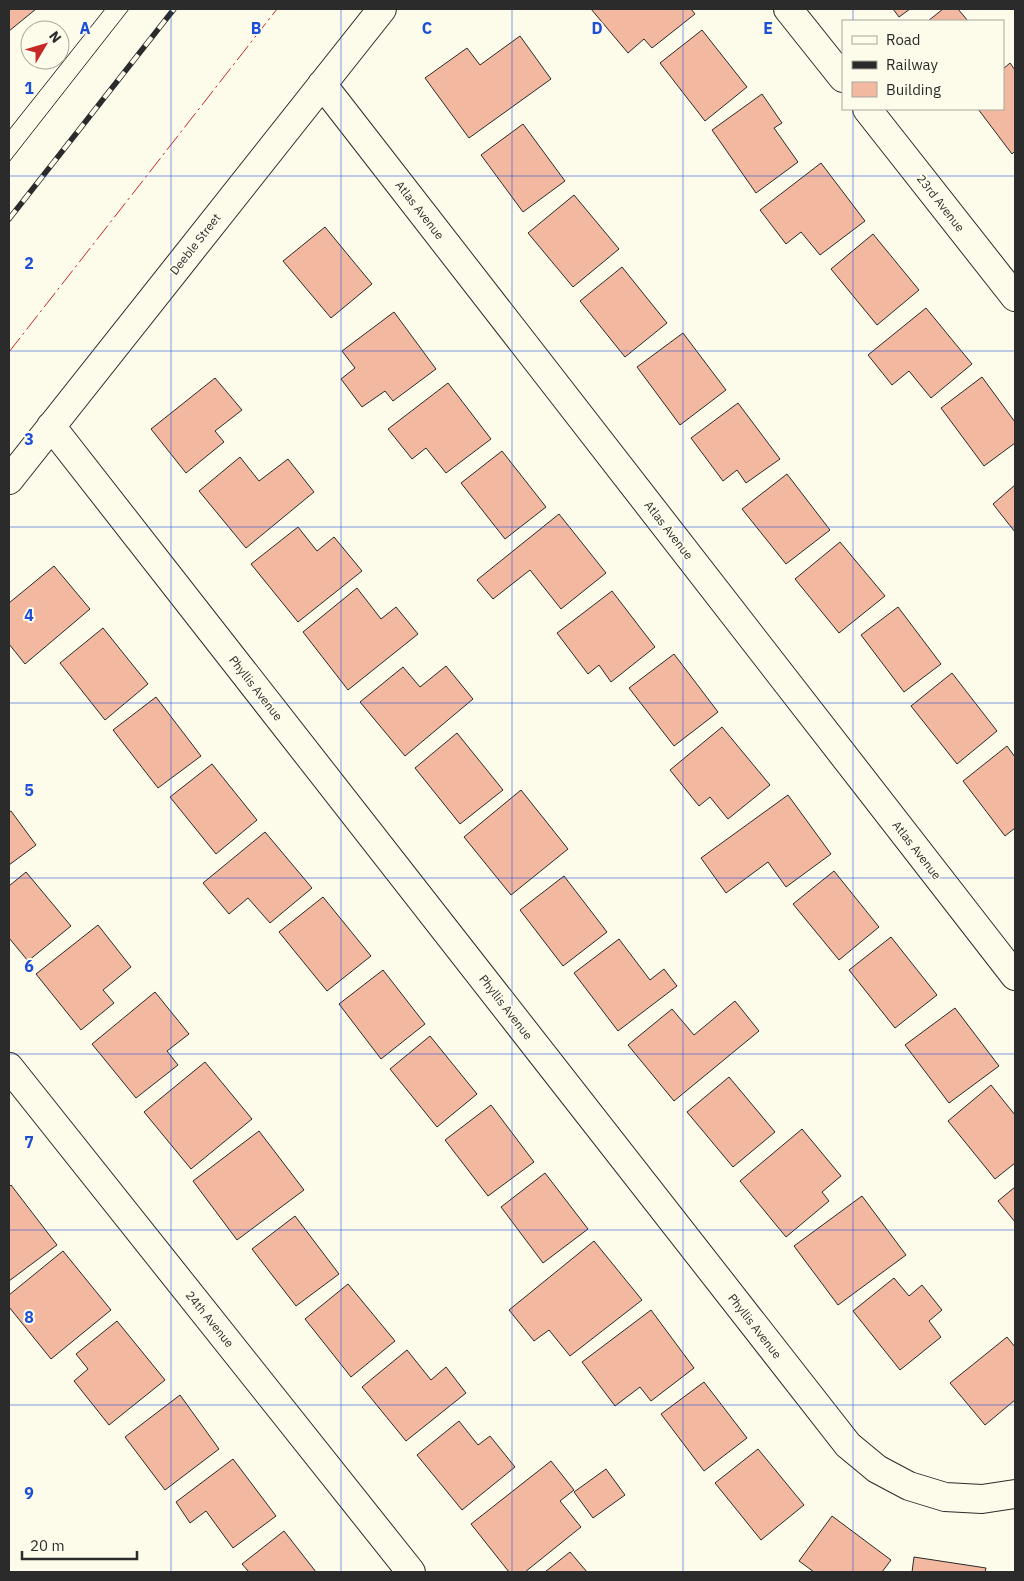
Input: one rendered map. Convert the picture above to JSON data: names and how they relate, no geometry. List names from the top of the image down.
{
  "streets": {
    "street": [
      "23rd Avenue",
      "Atlas Avenue",
      "Deeble Street",
      "Phyllis Avenue",
      "24th Avenue"
    ]
  },
  "crossings": [
    ["Atlas Avenue", "Deeble Street"],
    ["Deeble Street", "Phyllis Avenue"]
  ],
  "legend": ["Road", "Railway", "Building"],
  "scale_bar": "20 m",
  "north": "top right",
  "grid": {
    "columns": [
      "A",
      "B",
      "C",
      "D",
      "E"
    ],
    "rows": [
      "1",
      "2",
      "3",
      "4",
      "5",
      "6",
      "7",
      "8",
      "9"
    ]
  }
}
